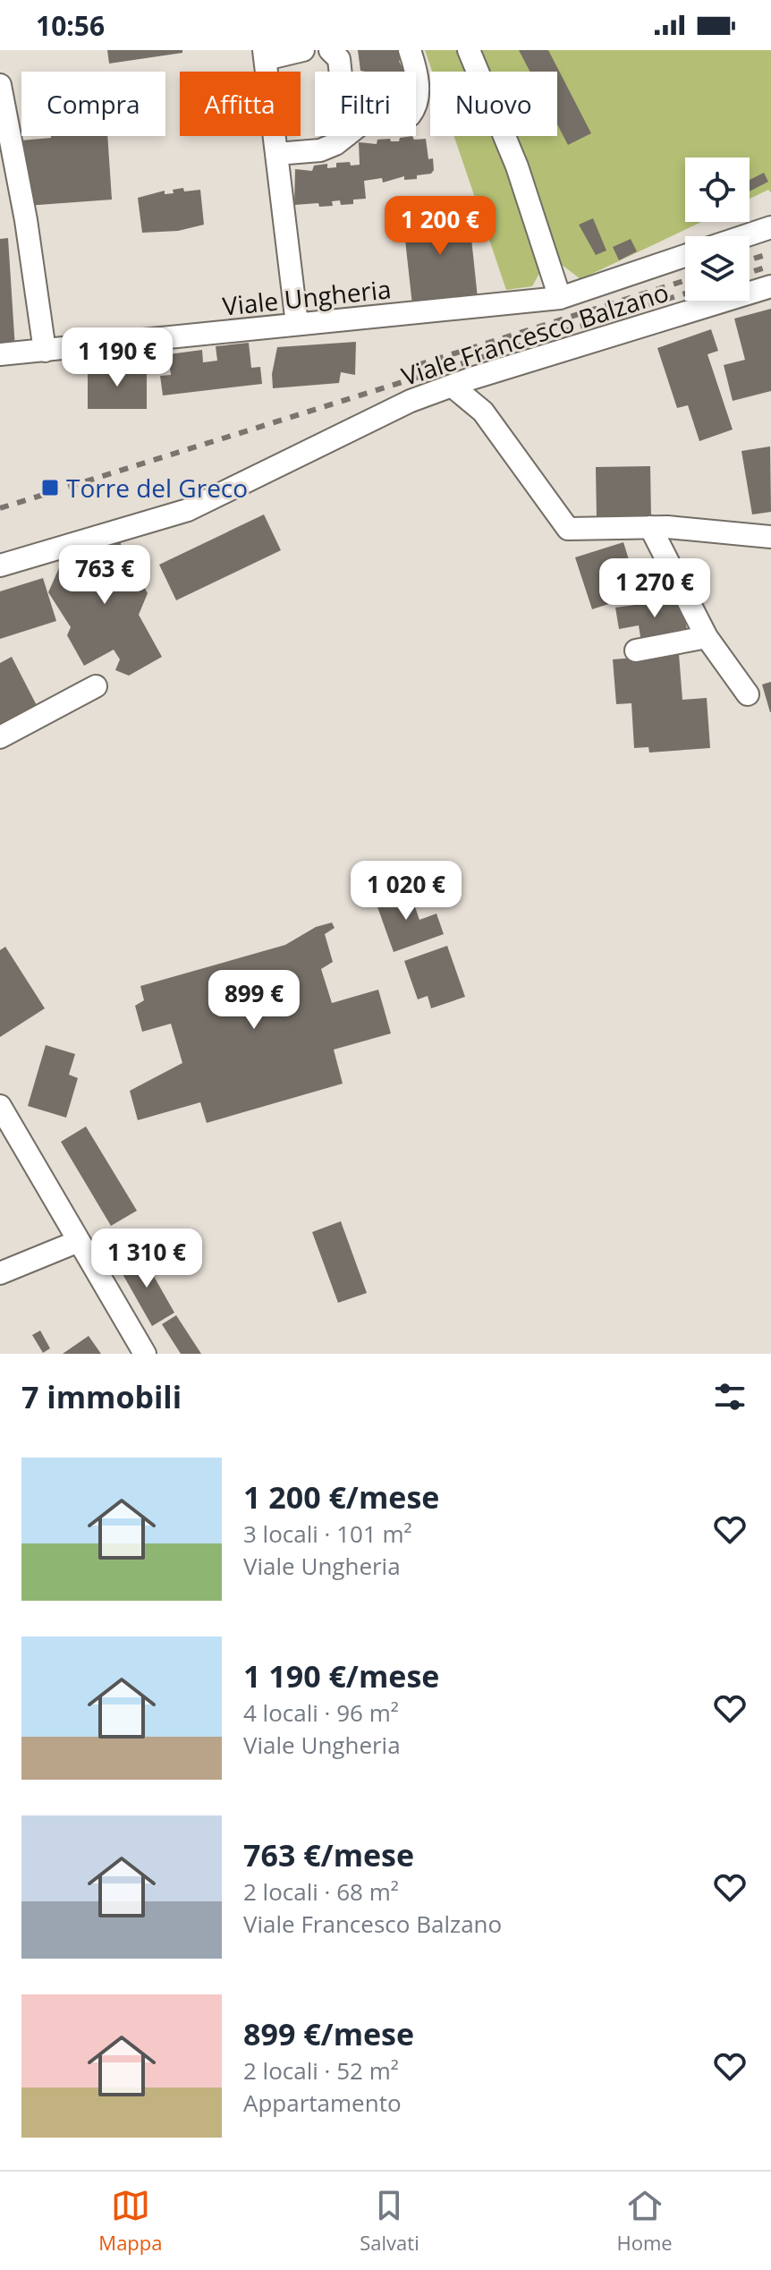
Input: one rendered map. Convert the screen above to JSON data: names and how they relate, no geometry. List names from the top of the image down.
{
  "streets": {
    "street": ["Viale Ungheria", "Viale Francesco Balzano"]
  },
  "places": {
    "transit": ["Torre del Greco"]
  },
  "page": {
    "status": "10:56",
    "chip": [
      "Compra",
      "Affitta",
      "Filtri",
      "Nuovo"
    ],
    "price": [
      "1 200 €",
      "1 190 €",
      "763 €",
      "1 270 €",
      "1 020 €",
      "899 €",
      "1 310 €"
    ],
    "heading": "7 immobili",
    "list": [
      {
        "name": "1 200 €/mese",
        "note": "3 locali · 101 m² · Viale Ungheria"
      },
      {
        "name": "1 190 €/mese",
        "note": "4 locali · 96 m² · Viale Ungheria"
      },
      {
        "name": "763 €/mese",
        "note": "2 locali · 68 m² · Viale Francesco Balzano"
      },
      {
        "name": "899 €/mese",
        "note": "2 locali · 52 m² · Appartamento"
      }
    ],
    "tabs": ["Mappa", "Salvati", "Home"]
  }
}
